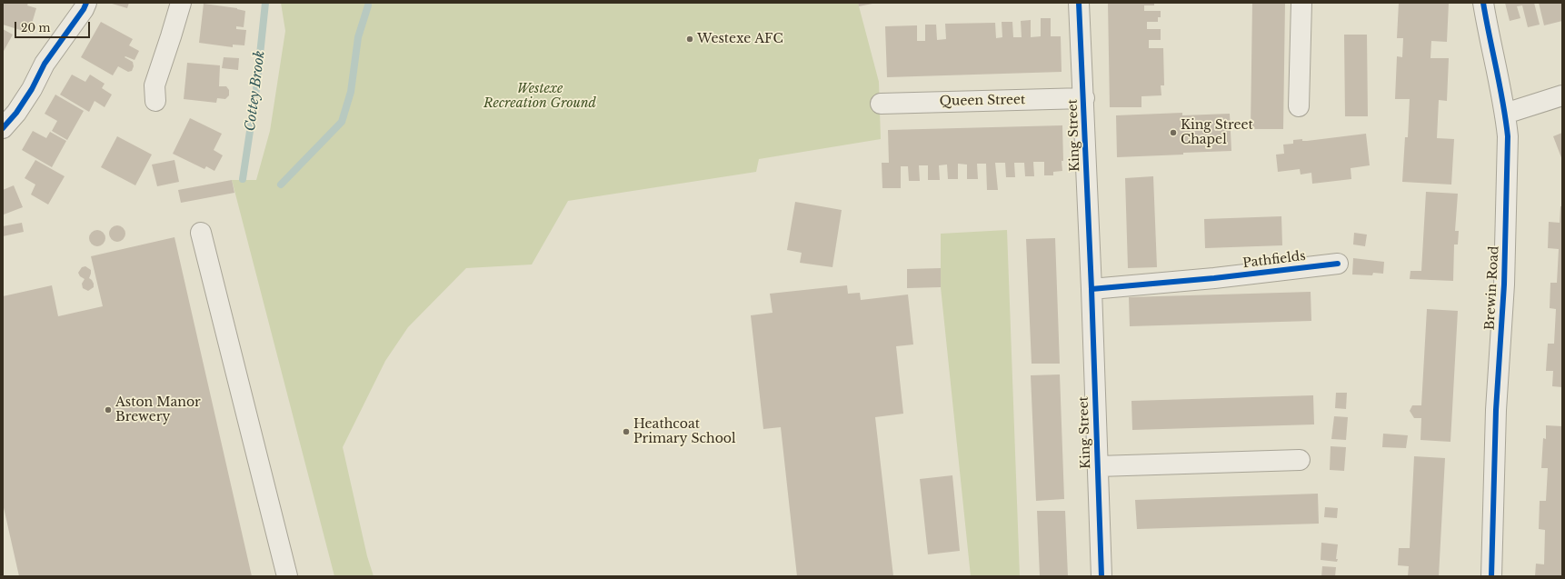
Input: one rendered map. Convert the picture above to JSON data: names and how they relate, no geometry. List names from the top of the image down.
{
  "streets": {
    "street": [
      "Queen Street",
      "King Street",
      "Pathfields",
      "Brewin Road"
    ]
  },
  "crossings": [
    ["Queen Street", "King Street"],
    ["King Street", "Pathfields"]
  ],
  "water": ["Cottey Brook"],
  "parks": ["Westexe Recreation Ground"],
  "places": [
    "Westexe AFC",
    "King Street Chapel",
    "Aston Manor Brewery",
    "Heathcoat Primary School"
  ],
  "scale_bar": "20 m"
}
